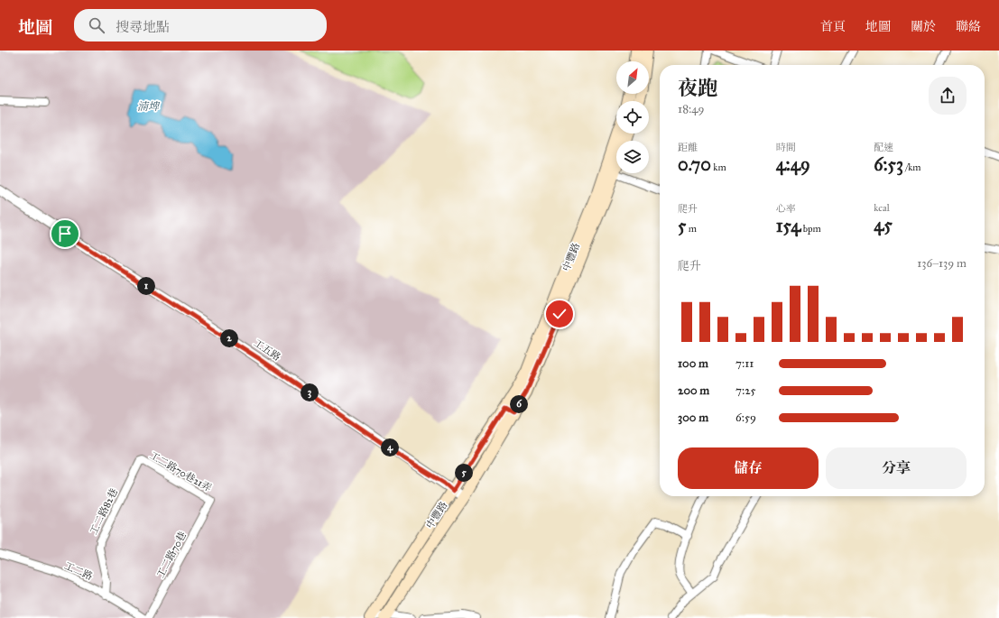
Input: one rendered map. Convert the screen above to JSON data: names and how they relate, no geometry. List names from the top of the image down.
{
  "streets": {
    "main road": ["中豐路"],
    "street": [
      "工五路",
      "工二路70巷21弄",
      "工二路82巷",
      "工二路70巷",
      "工二路"
    ]
  },
  "crossings": [
    ["中豐路", "工五路"],
    ["工二路70巷21弄", "工二路82巷"],
    ["工二路70巷21弄", "工二路70巷"],
    ["工二路82巷", "工二路"]
  ],
  "water": ["湳埤"],
  "north": "top right",
  "page": {
    "header": "地圖",
    "search": "搜尋地點",
    "nav": [
      "首頁",
      "地圖",
      "關於",
      "聯絡"
    ],
    "heading": ["夜跑", "18:49"],
    "stats": [
      ["距離", "0.70 km"],
      ["時間", "4:49"],
      ["配速", "6:53 /km"],
      ["爬升", "5 m"],
      ["心率", "154 bpm"],
      ["kcal", "45"]
    ],
    "chart": ["爬升", "136–139 m"],
    "pins": [
      "1",
      "2",
      "3",
      "6",
      "4",
      "5"
    ],
    "list": [
      {
        "name": "100 m",
        "note": "7:11"
      },
      {
        "name": "200 m",
        "note": "7:25"
      },
      {
        "name": "300 m",
        "note": "6:59"
      }
    ],
    "buttons": ["儲存", "分享"]
  }
}
